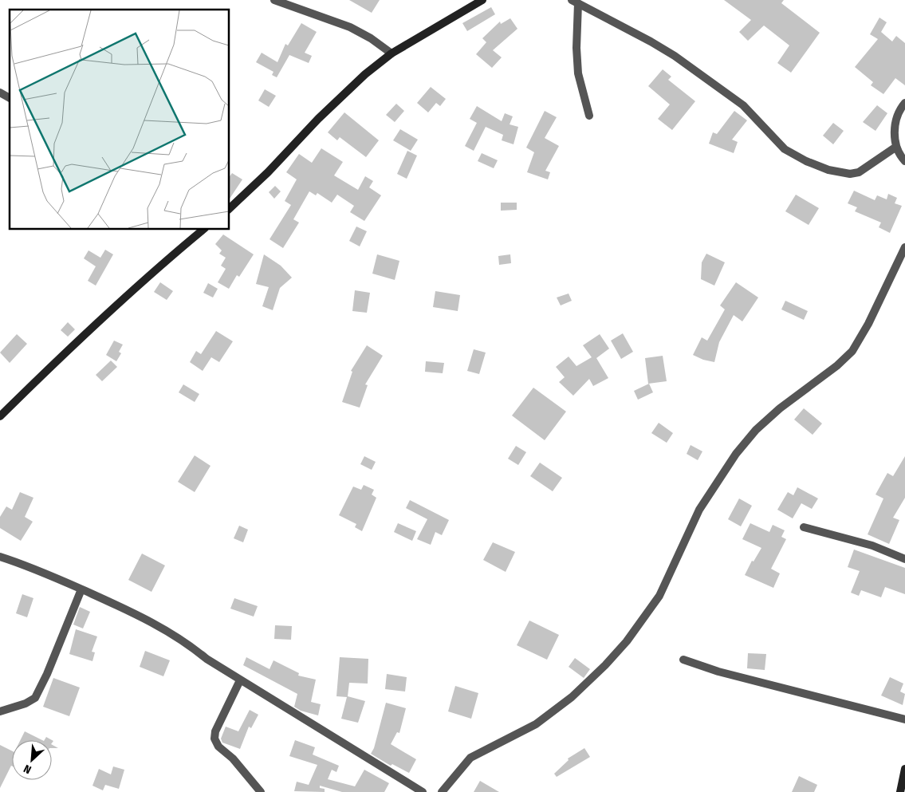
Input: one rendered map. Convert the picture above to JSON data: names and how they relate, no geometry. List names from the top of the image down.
{
  "north": "bottom left"
}
